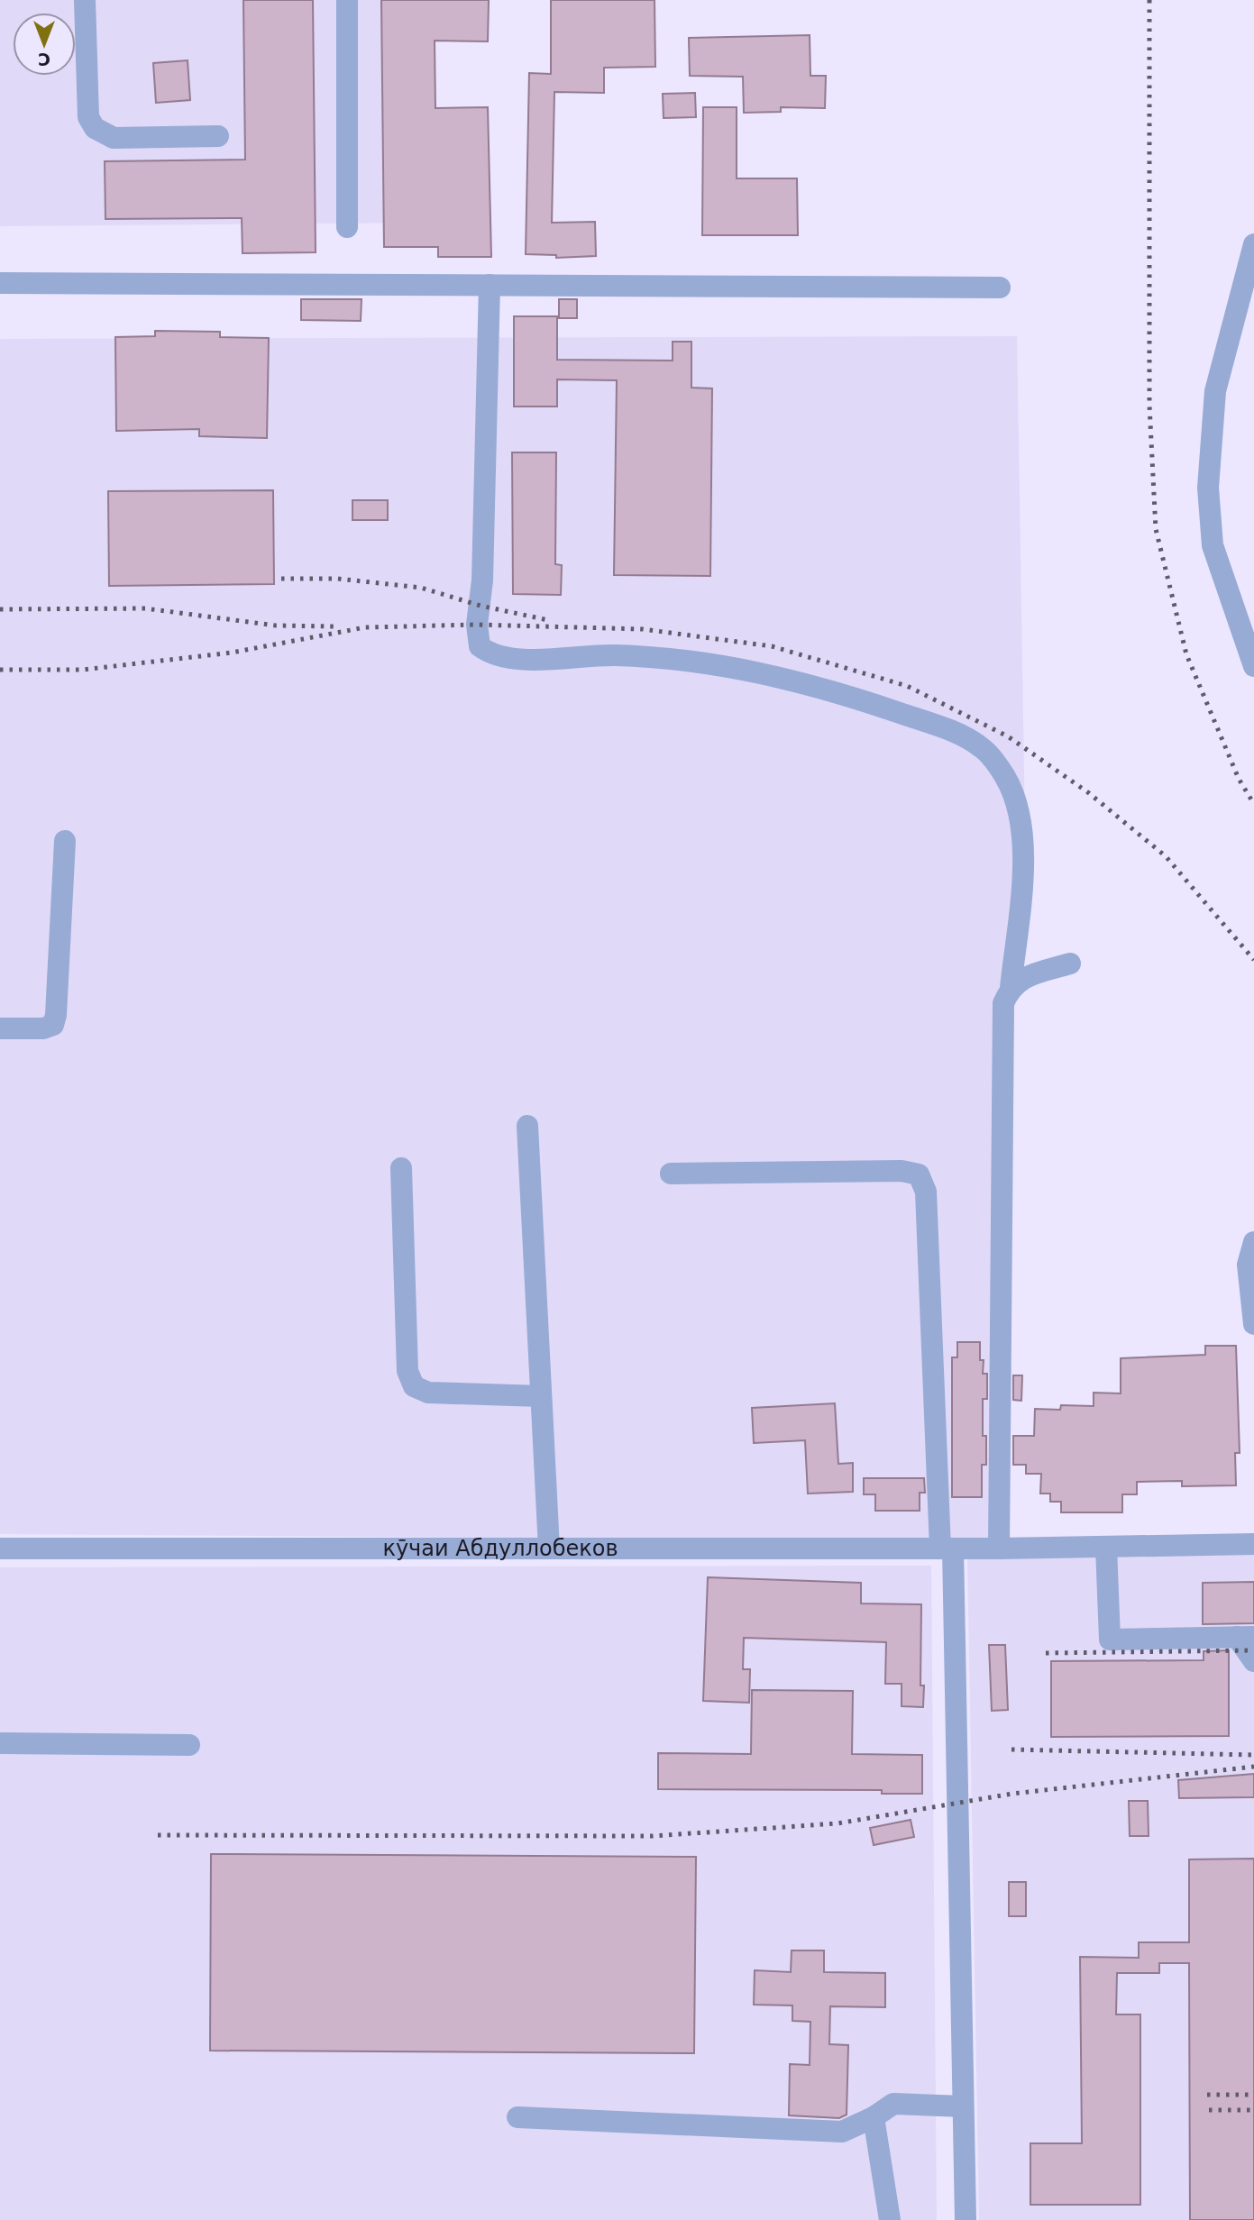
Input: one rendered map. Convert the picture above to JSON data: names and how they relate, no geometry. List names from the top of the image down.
{
  "streets": {
    "street": ["кӯчаи Абдуллобеков"]
  },
  "north": "bottom"
}
